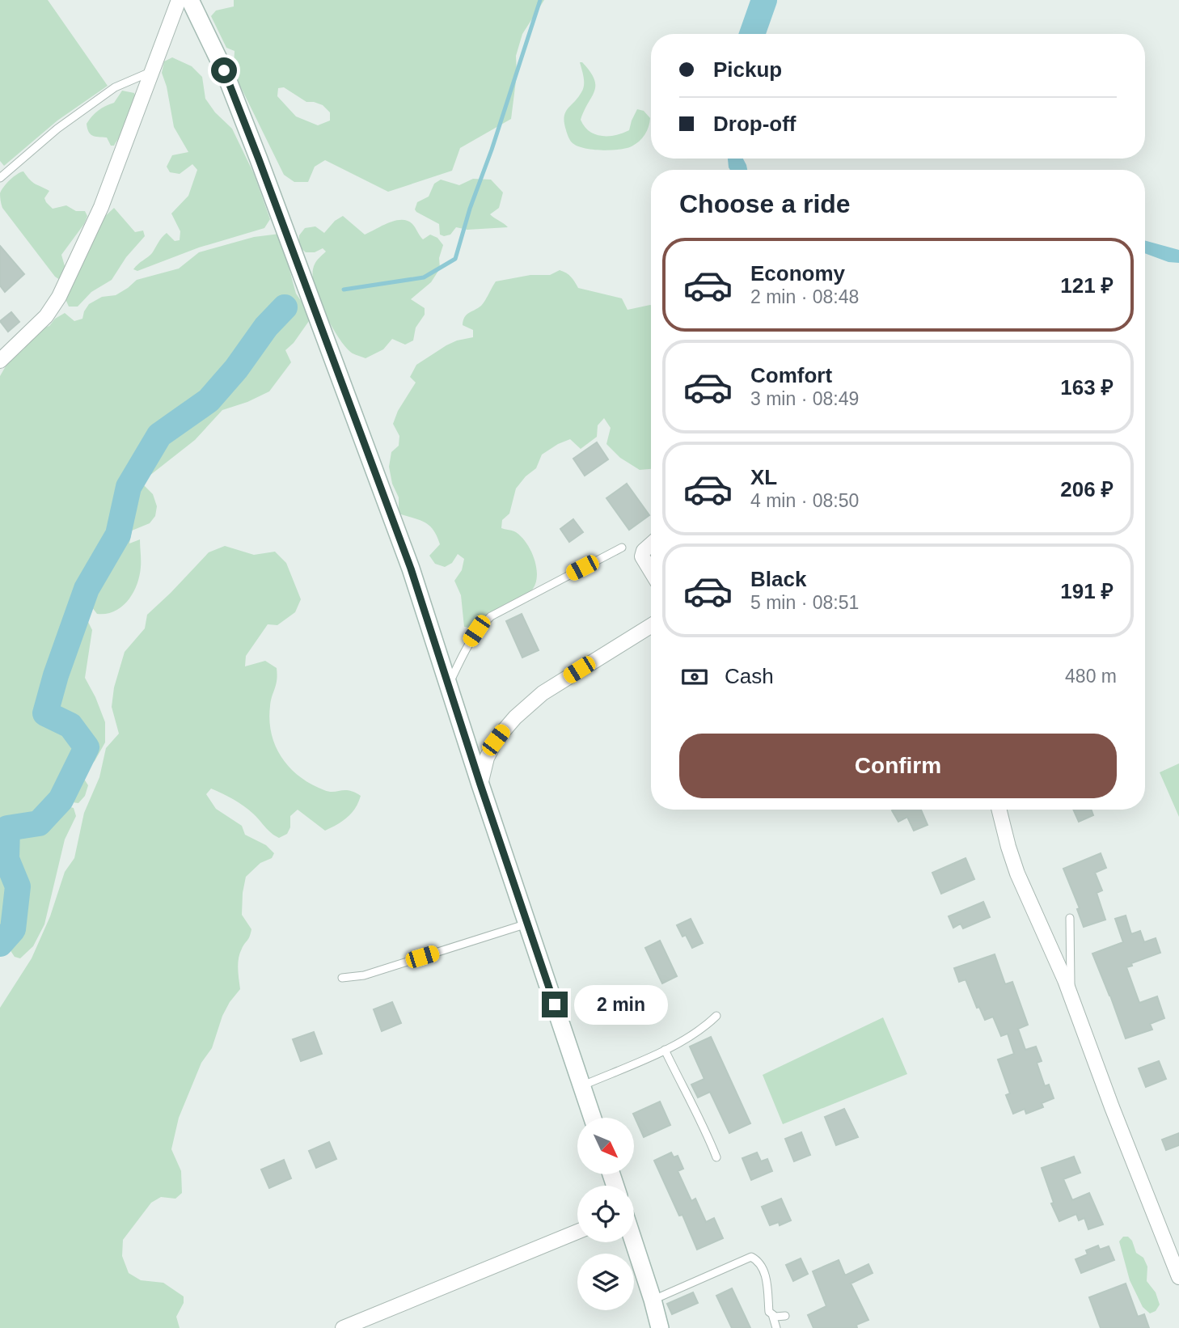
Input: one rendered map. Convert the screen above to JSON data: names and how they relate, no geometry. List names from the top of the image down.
{
  "north": "bottom right",
  "page": {
    "banner": ["Pickup", "Drop-off"],
    "heading": "Choose a ride",
    "list": [
      {
        "name": "Economy",
        "note": "2 min · 08:48",
        "value": "121 ₽"
      },
      {
        "name": "Comfort",
        "note": "3 min · 08:49",
        "value": "163 ₽"
      },
      {
        "name": "XL",
        "note": "4 min · 08:50",
        "value": "206 ₽"
      },
      {
        "name": "Black",
        "note": "5 min · 08:51",
        "value": "191 ₽"
      }
    ],
    "pay": ["Cash", "480 m"],
    "buttons": "Confirm",
    "bubble": "2 min"
  }
}
